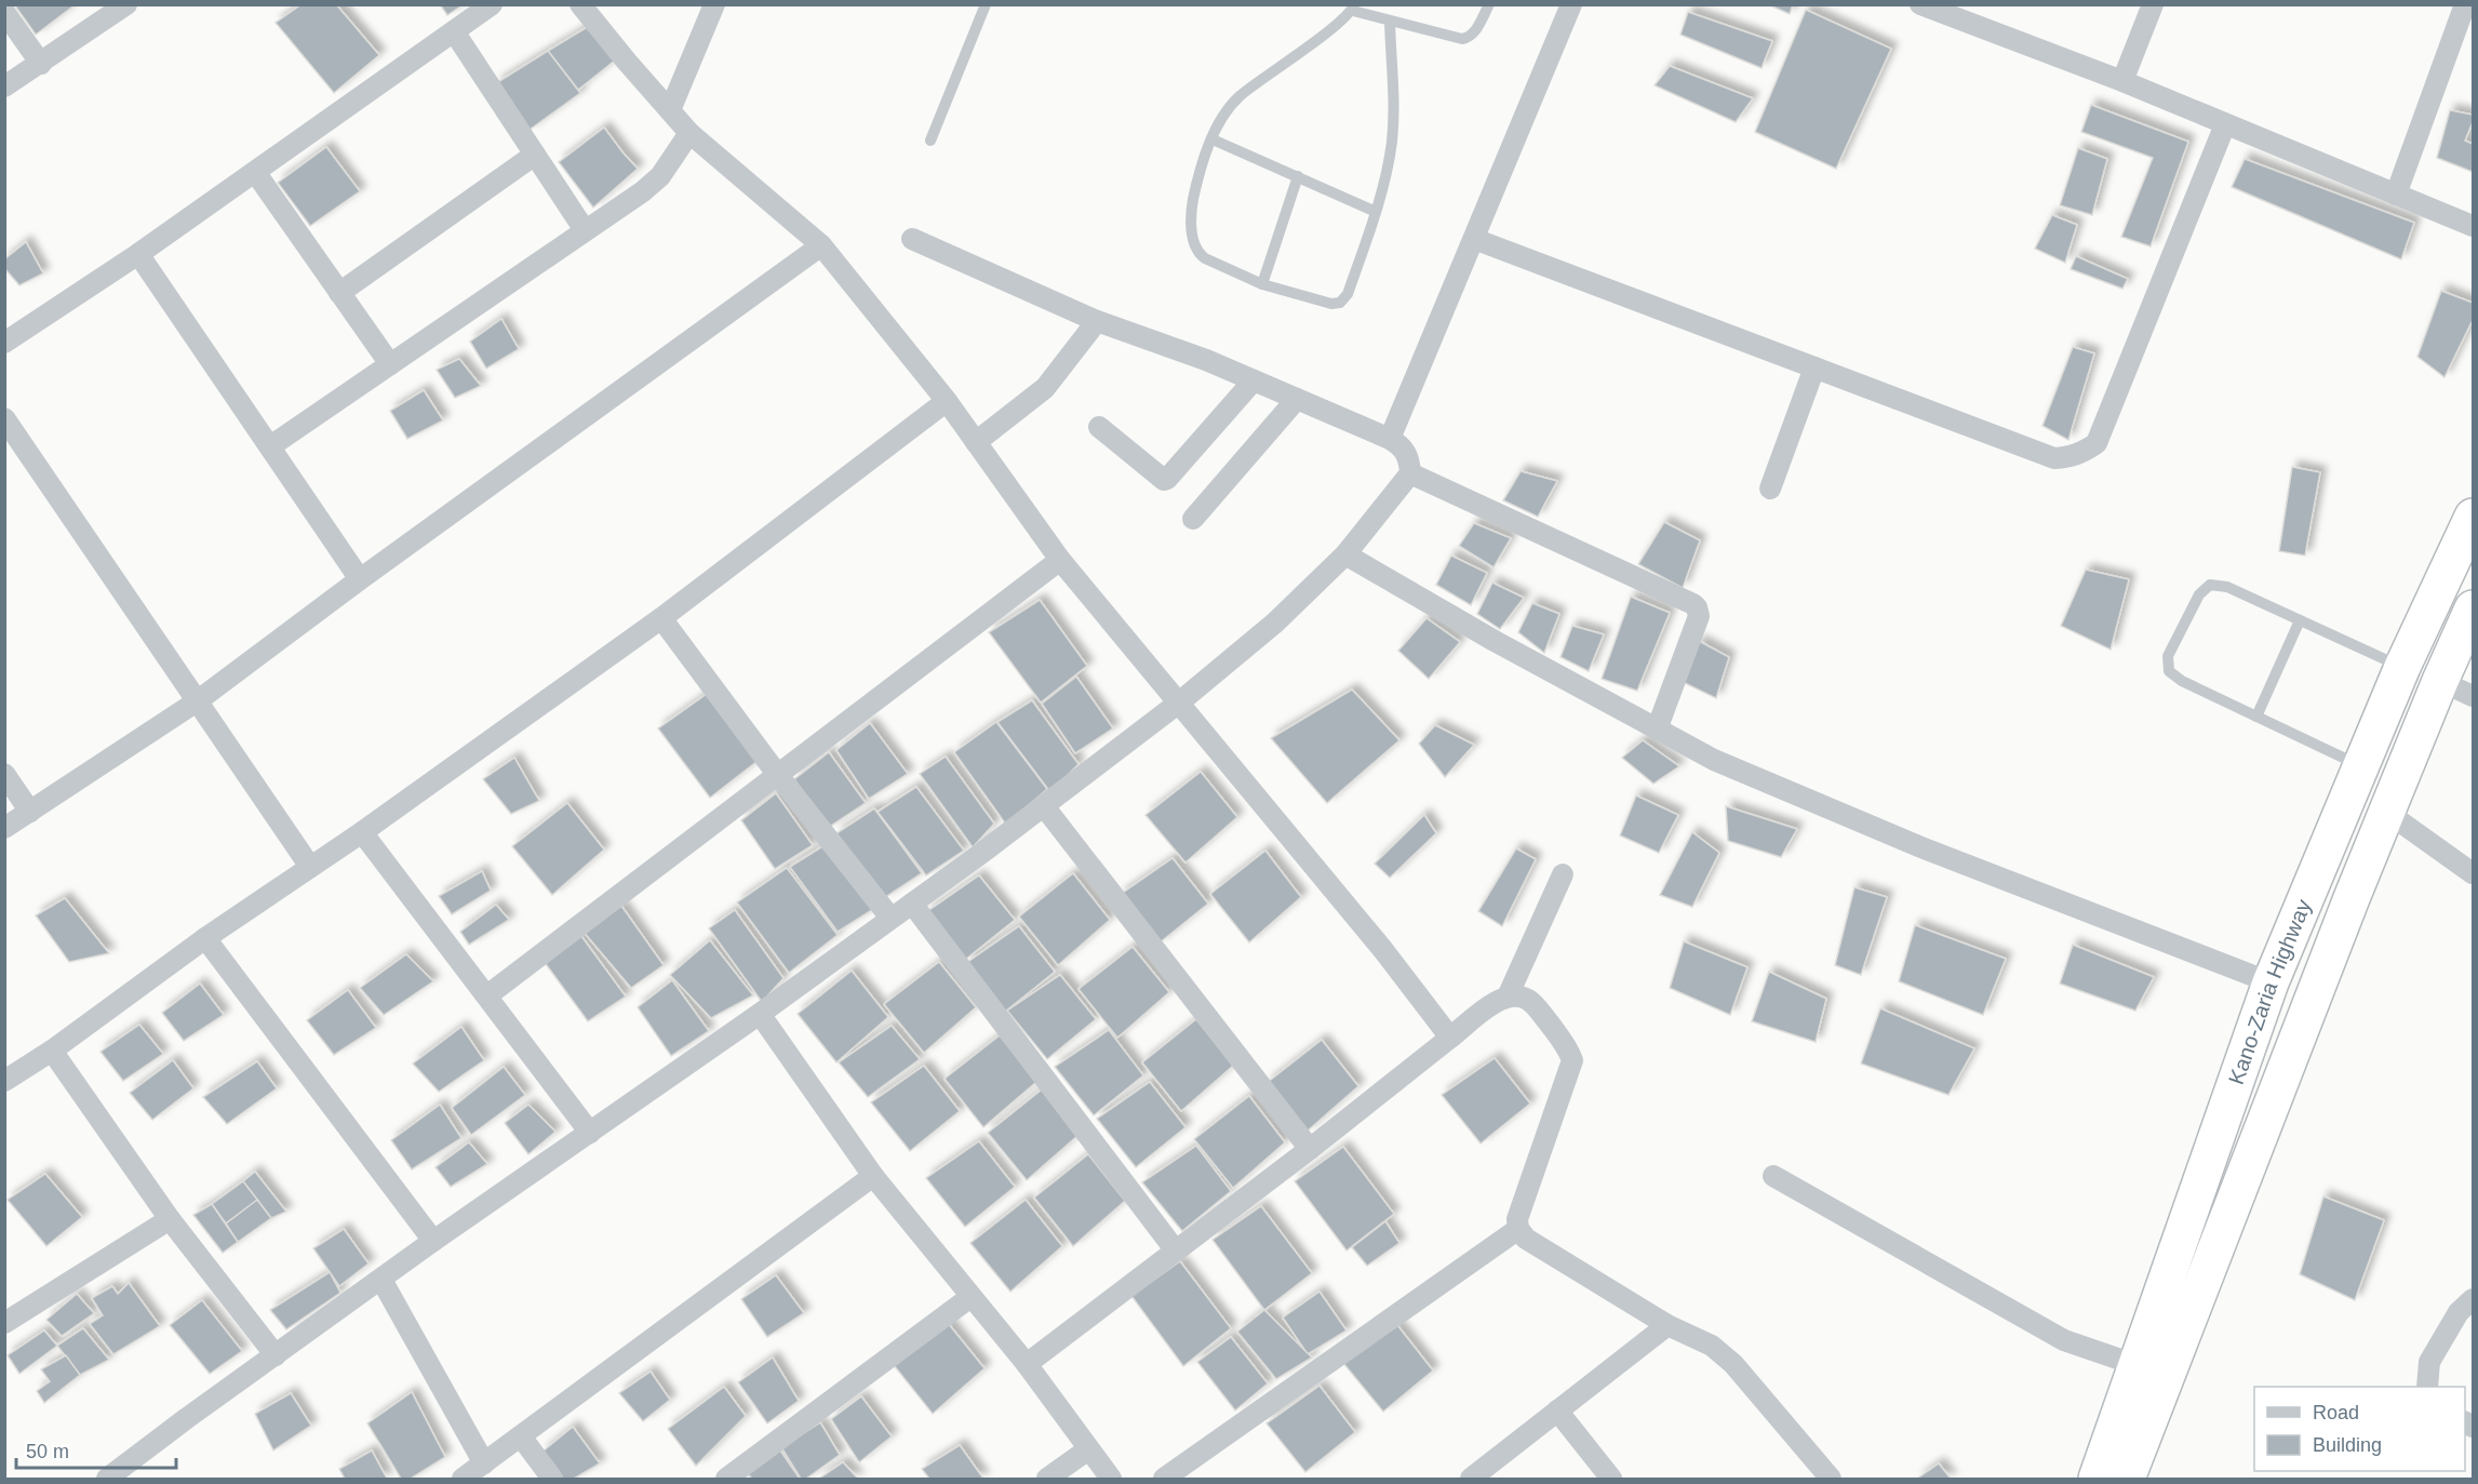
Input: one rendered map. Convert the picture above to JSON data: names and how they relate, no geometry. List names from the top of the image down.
{
  "streets": {
    "highway": ["Kano-Zaria Highway"]
  },
  "legend": ["Road", "Building"],
  "scale_bar": "50 m"
}
